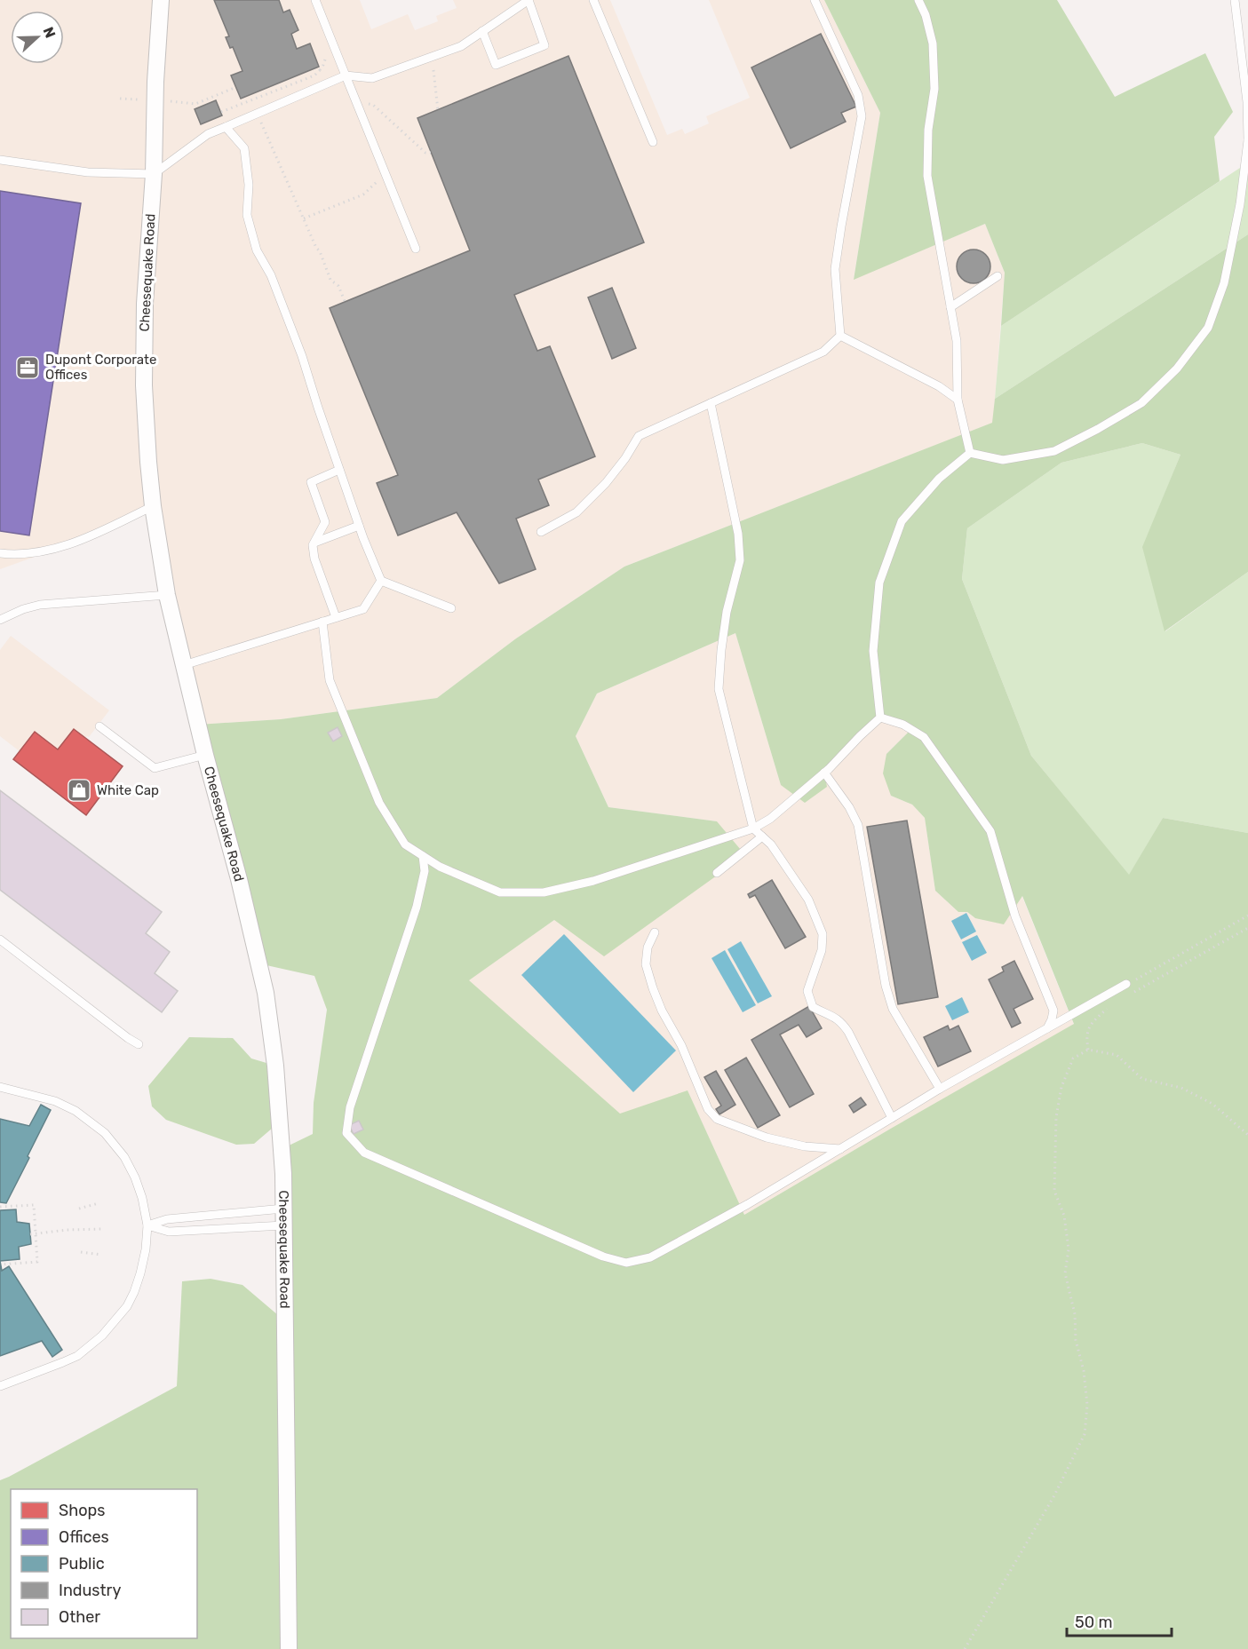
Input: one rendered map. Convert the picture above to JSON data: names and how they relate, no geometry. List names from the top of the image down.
{
  "streets": {
    "street": ["Cheesequake Road"]
  },
  "places": {
    "office": ["Dupont Corporate Offices"],
    "shop": ["White Cap"]
  },
  "legend": [
    "Shops",
    "Offices",
    "Public",
    "Industry",
    "Other"
  ],
  "scale_bar": "50 m",
  "north": "right"
}
